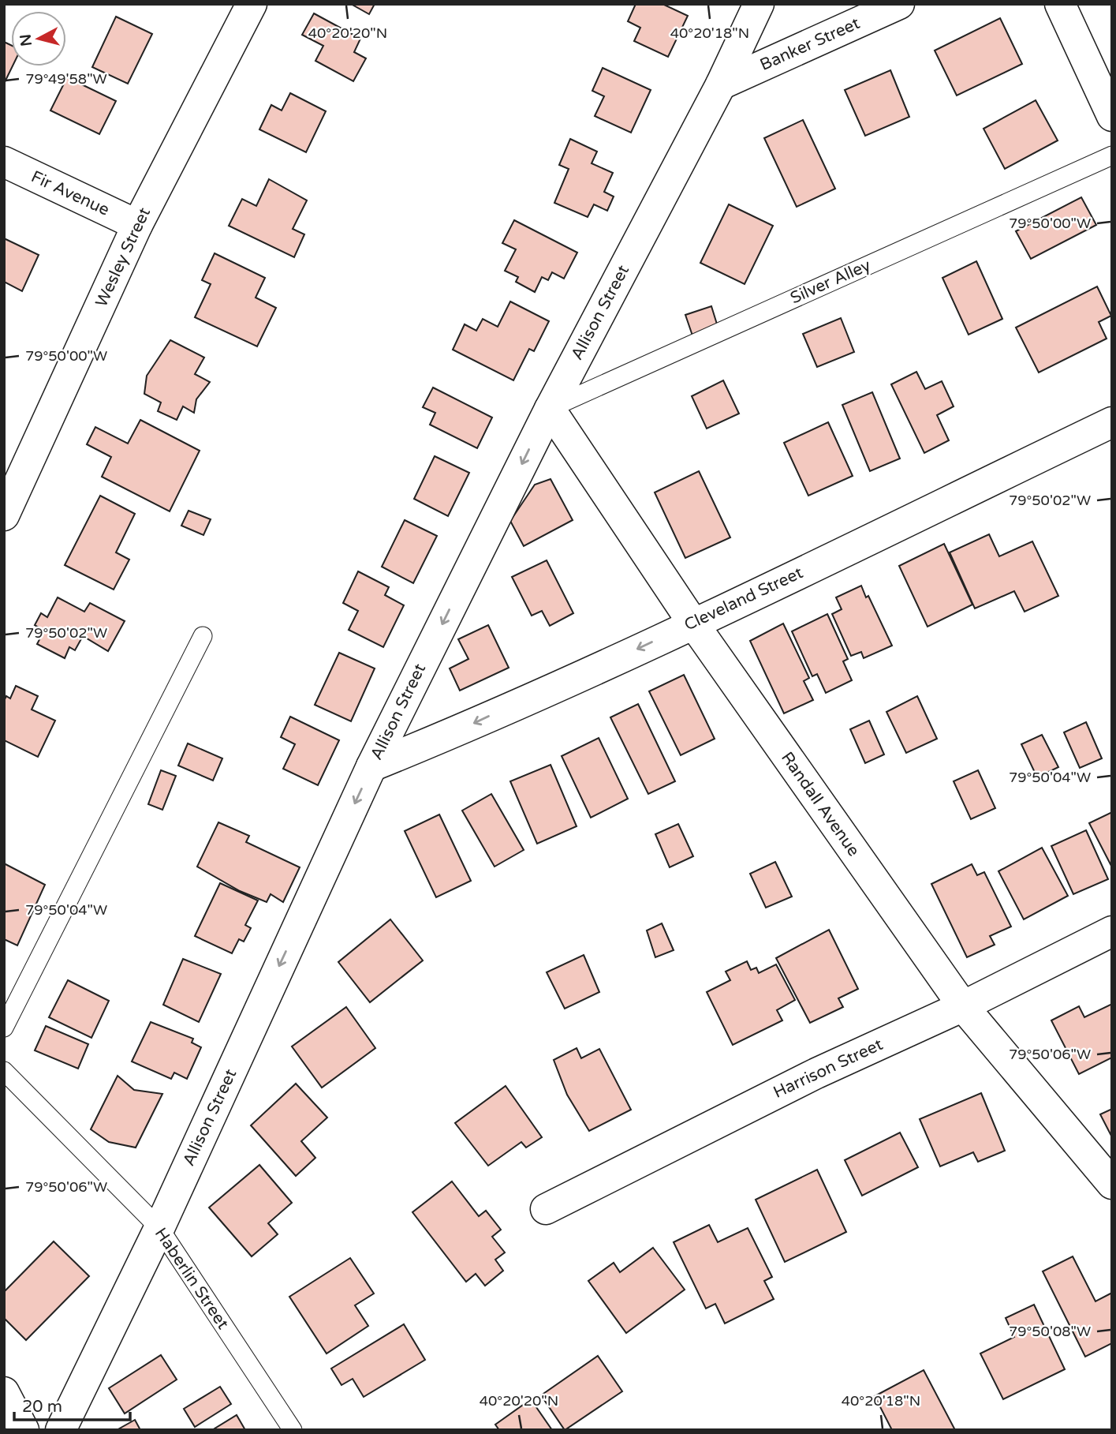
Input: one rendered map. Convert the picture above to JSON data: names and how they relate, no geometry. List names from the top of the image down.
{
  "streets": {
    "street": [
      "Banker Street",
      "Fir Avenue",
      "Wesley Street",
      "Allison Street",
      "Cleveland Street",
      "Randall Avenue",
      "Harrison Street"
    ],
    "lane": ["Silver Alley", "Haberlin Street"]
  },
  "crossings": [
    ["Banker Street", "Allison Street"],
    ["Fir Avenue", "Wesley Street"],
    ["Silver Alley", "Allison Street"],
    ["Silver Alley", "Randall Avenue"],
    ["Allison Street", "Cleveland Street"],
    ["Allison Street", "Randall Avenue"],
    ["Allison Street", "Haberlin Street"],
    ["Cleveland Street", "Randall Avenue"],
    ["Randall Avenue", "Harrison Street"]
  ],
  "one_way": ["Allison Street", "Cleveland Street"],
  "scale_bar": "20 m",
  "north": "left",
  "coordinates": [
    "40°20'20\"N",
    "40°20'18\"N",
    "79°49'58\"W",
    "79°50'00\"W",
    "79°50'02\"W",
    "79°50'04\"W",
    "79°50'06\"W",
    "79°50'08\"W"
  ]
}
